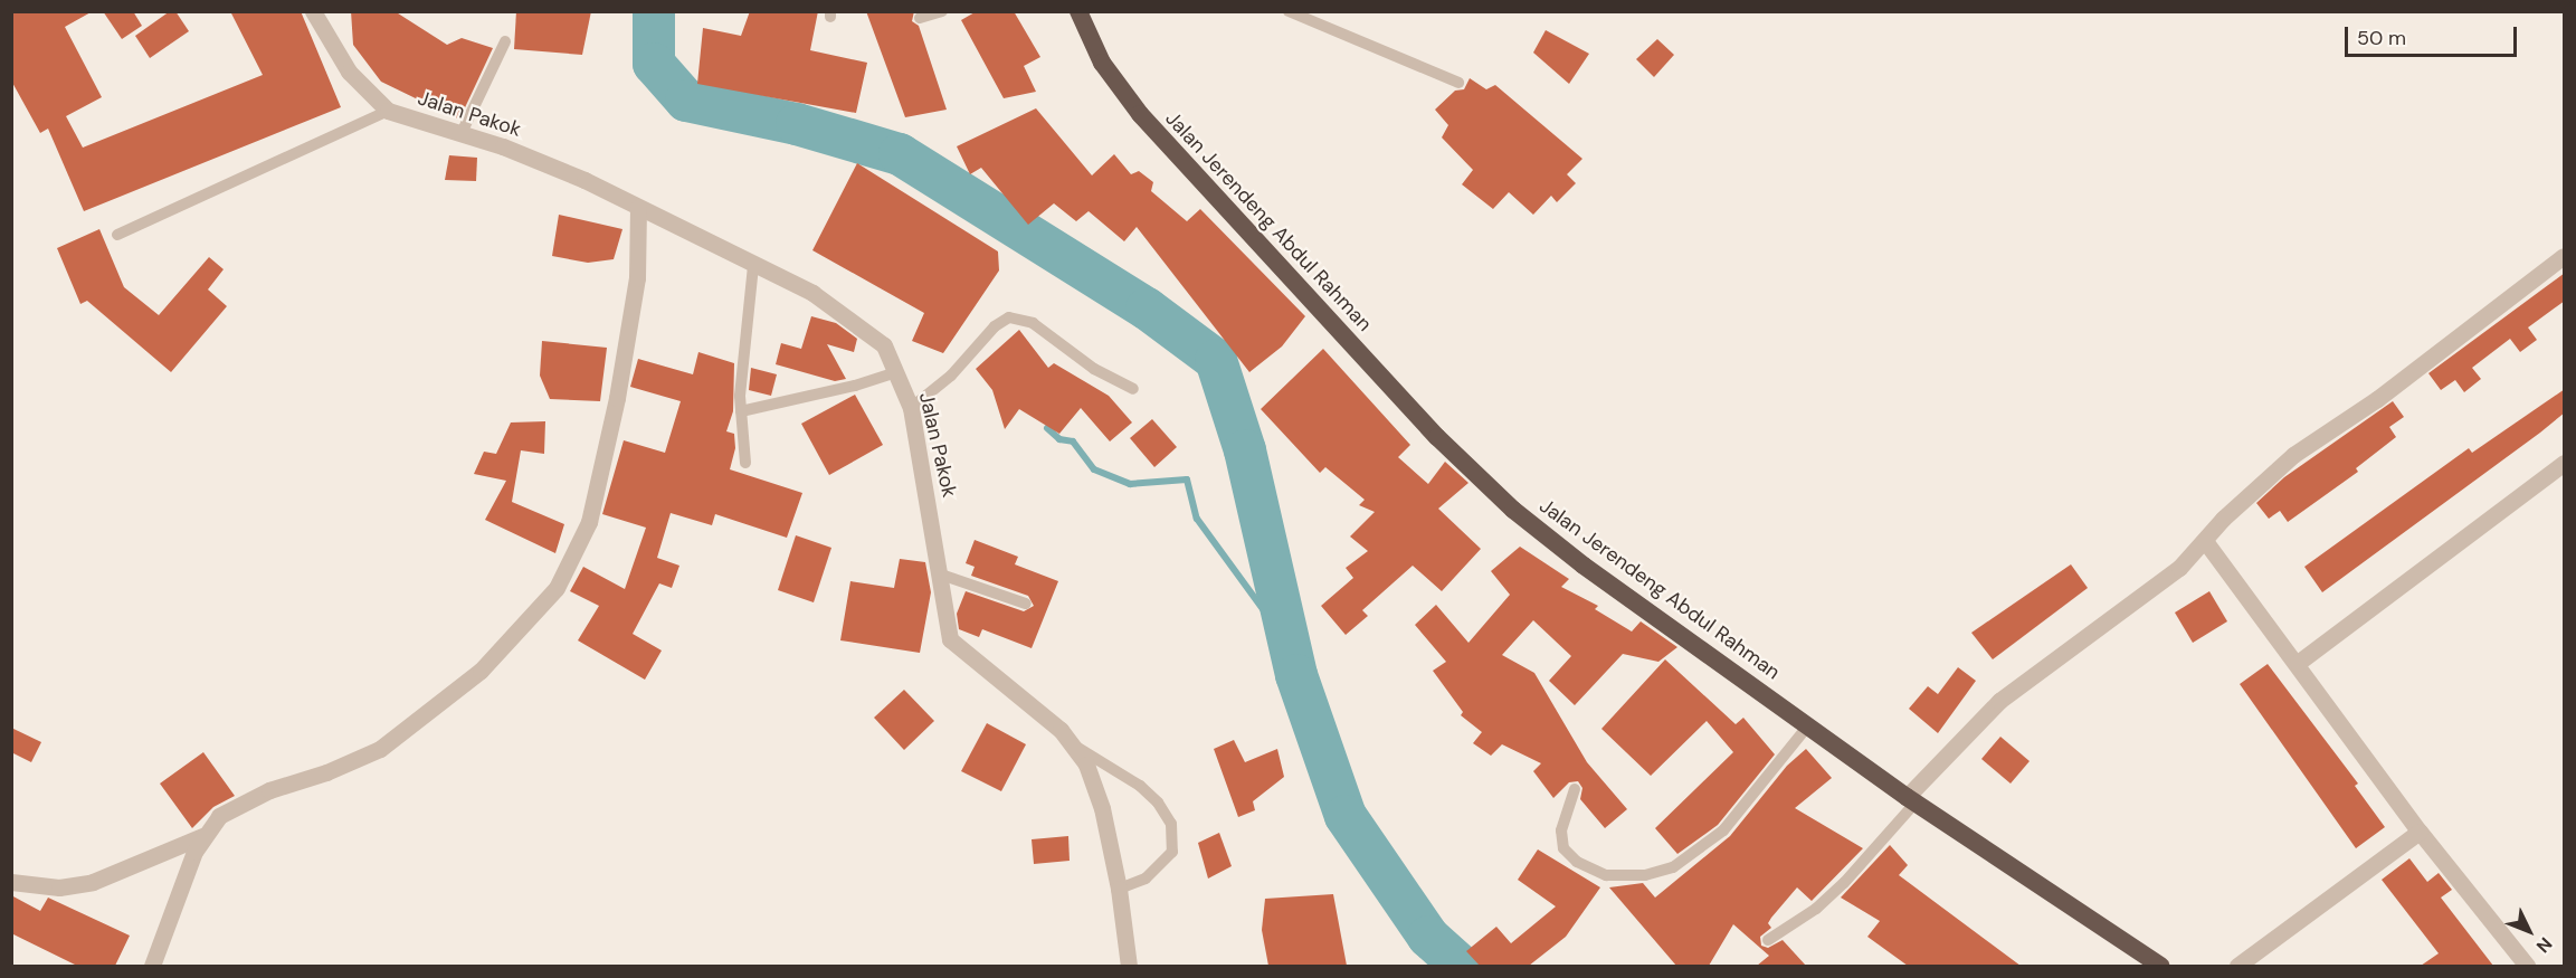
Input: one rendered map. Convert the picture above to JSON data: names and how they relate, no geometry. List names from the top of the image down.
{
  "streets": {
    "highway": ["Jalan Jerendeng Abdul Rahman"],
    "street": ["Jalan Pakok"]
  },
  "scale_bar": "50 m",
  "north": "bottom right"
}
